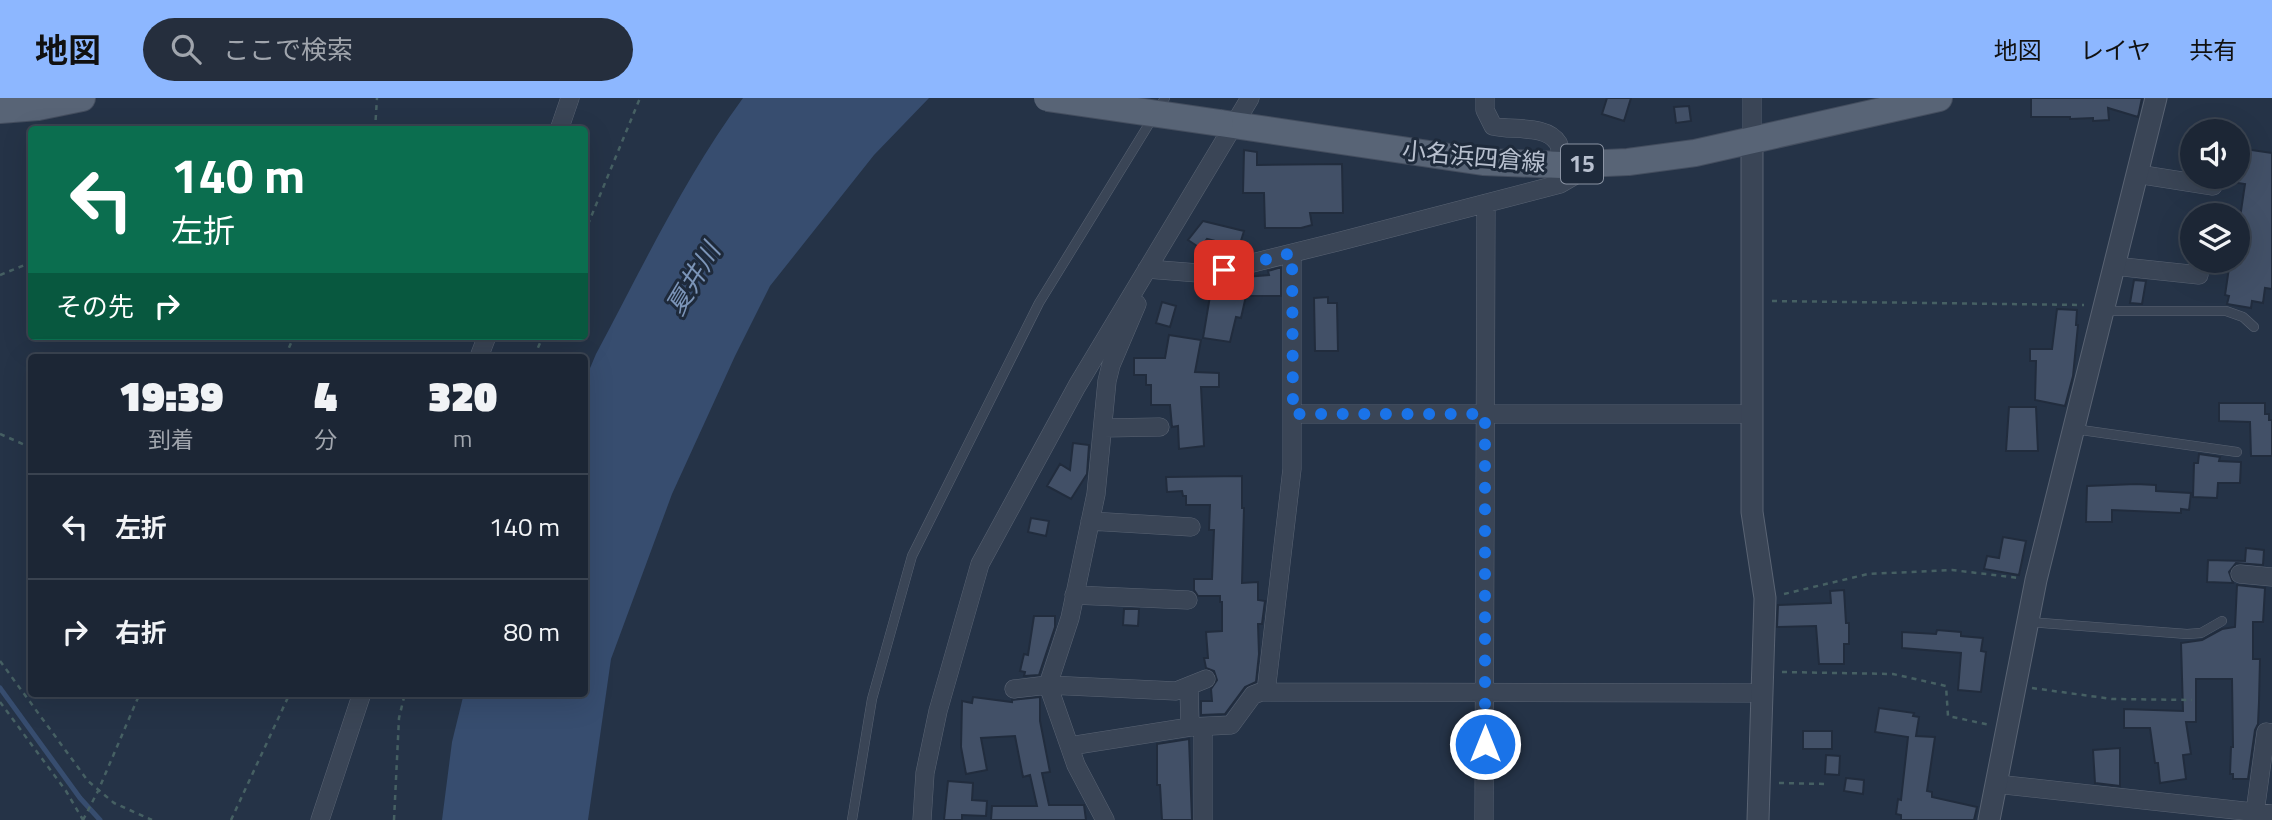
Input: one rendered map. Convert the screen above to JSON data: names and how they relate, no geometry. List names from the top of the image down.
{
  "streets": {
    "main road": ["小名浜四倉線", "15"]
  },
  "water": ["夏井川"],
  "page": {
    "header": "地図",
    "search": "ここで検索",
    "nav": ["地図", "レイヤ", "共有"],
    "turn": ["140 m", "左折"],
    "then": "その先",
    "eta": [
      "19:39",
      "到着",
      "4",
      "分",
      "320",
      "m"
    ],
    "list": [
      {
        "name": "左折",
        "value": "140 m"
      },
      {
        "name": "右折",
        "value": "80 m"
      }
    ]
  }
}
